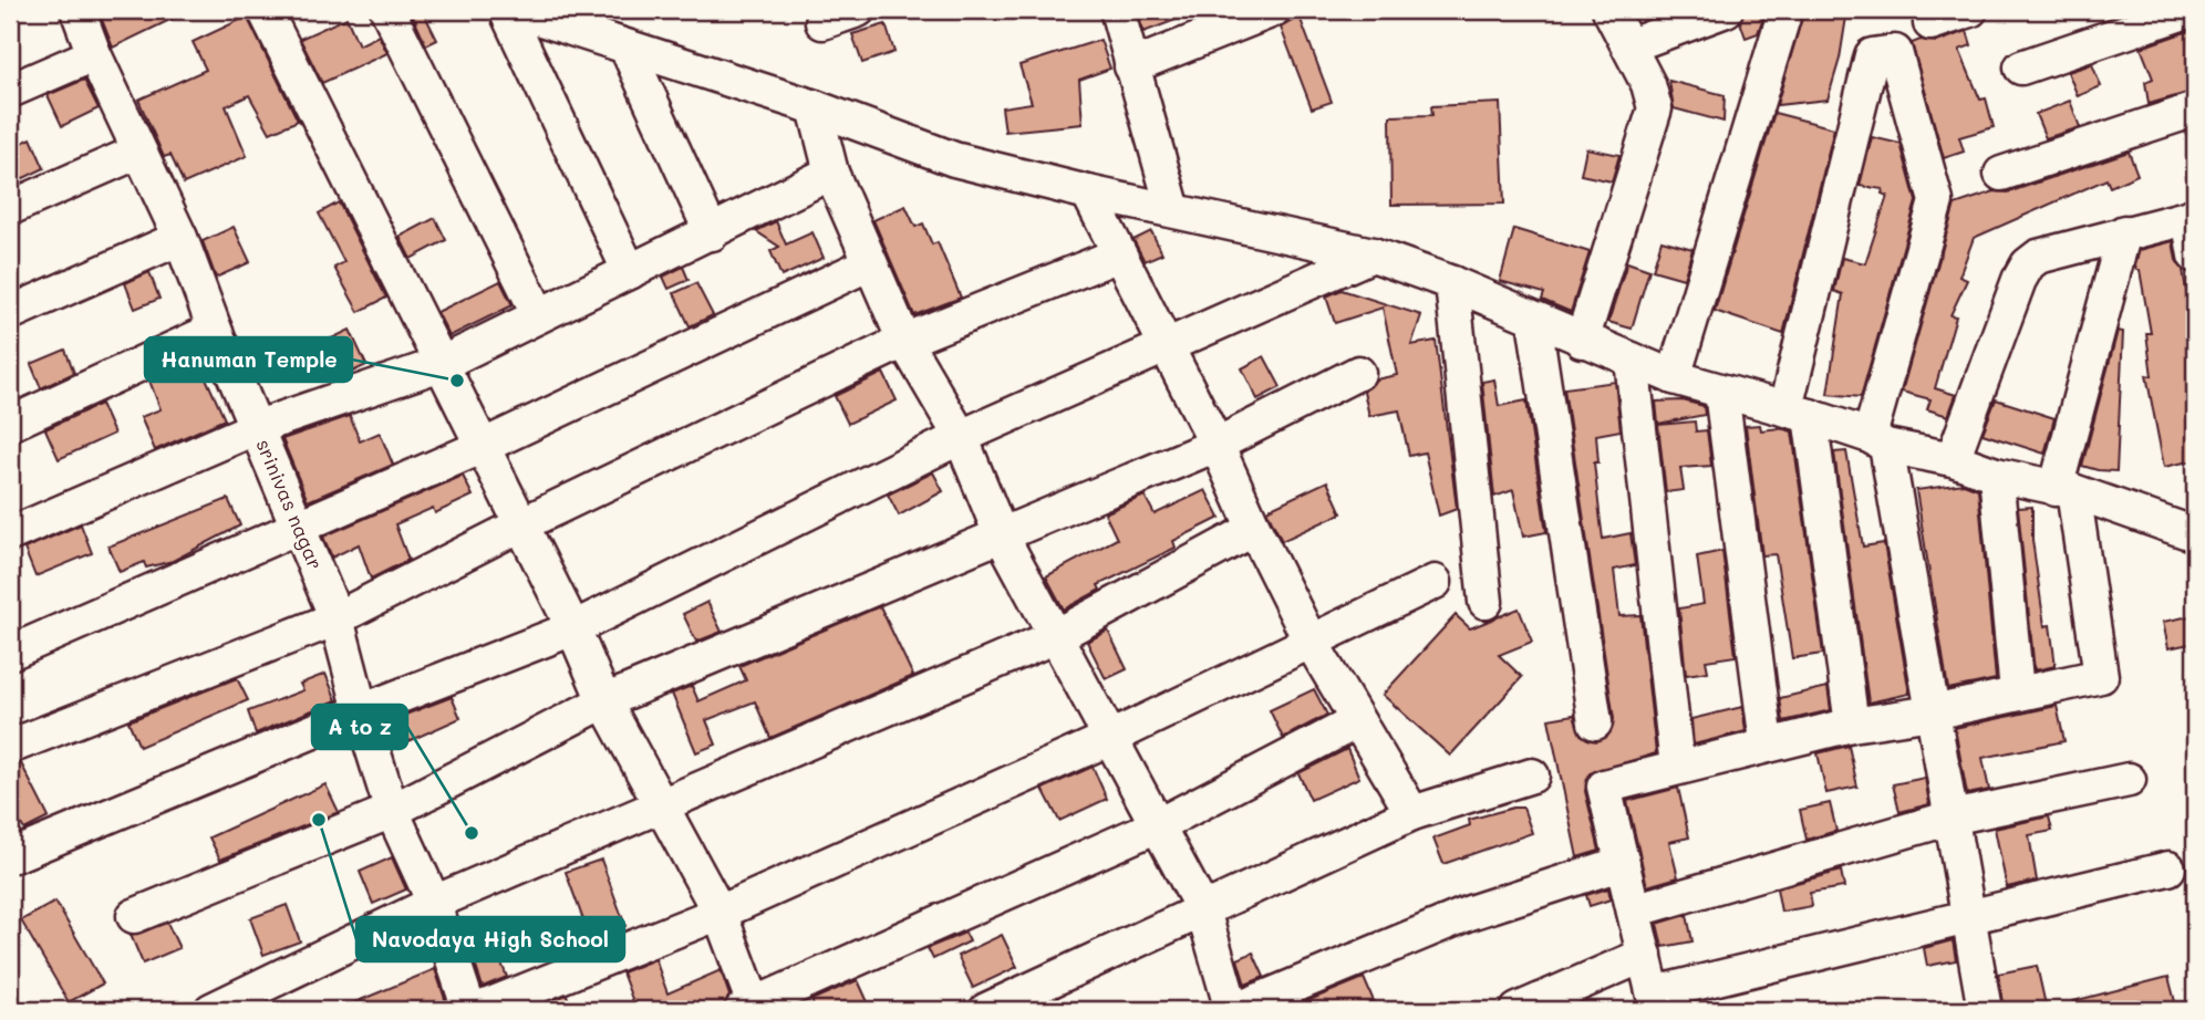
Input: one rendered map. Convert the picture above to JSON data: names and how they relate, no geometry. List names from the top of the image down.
{
  "streets": {
    "street": ["srinivas nagar"]
  },
  "places": ["Hanuman Temple", "Navodaya High School", "A to z"]
}
